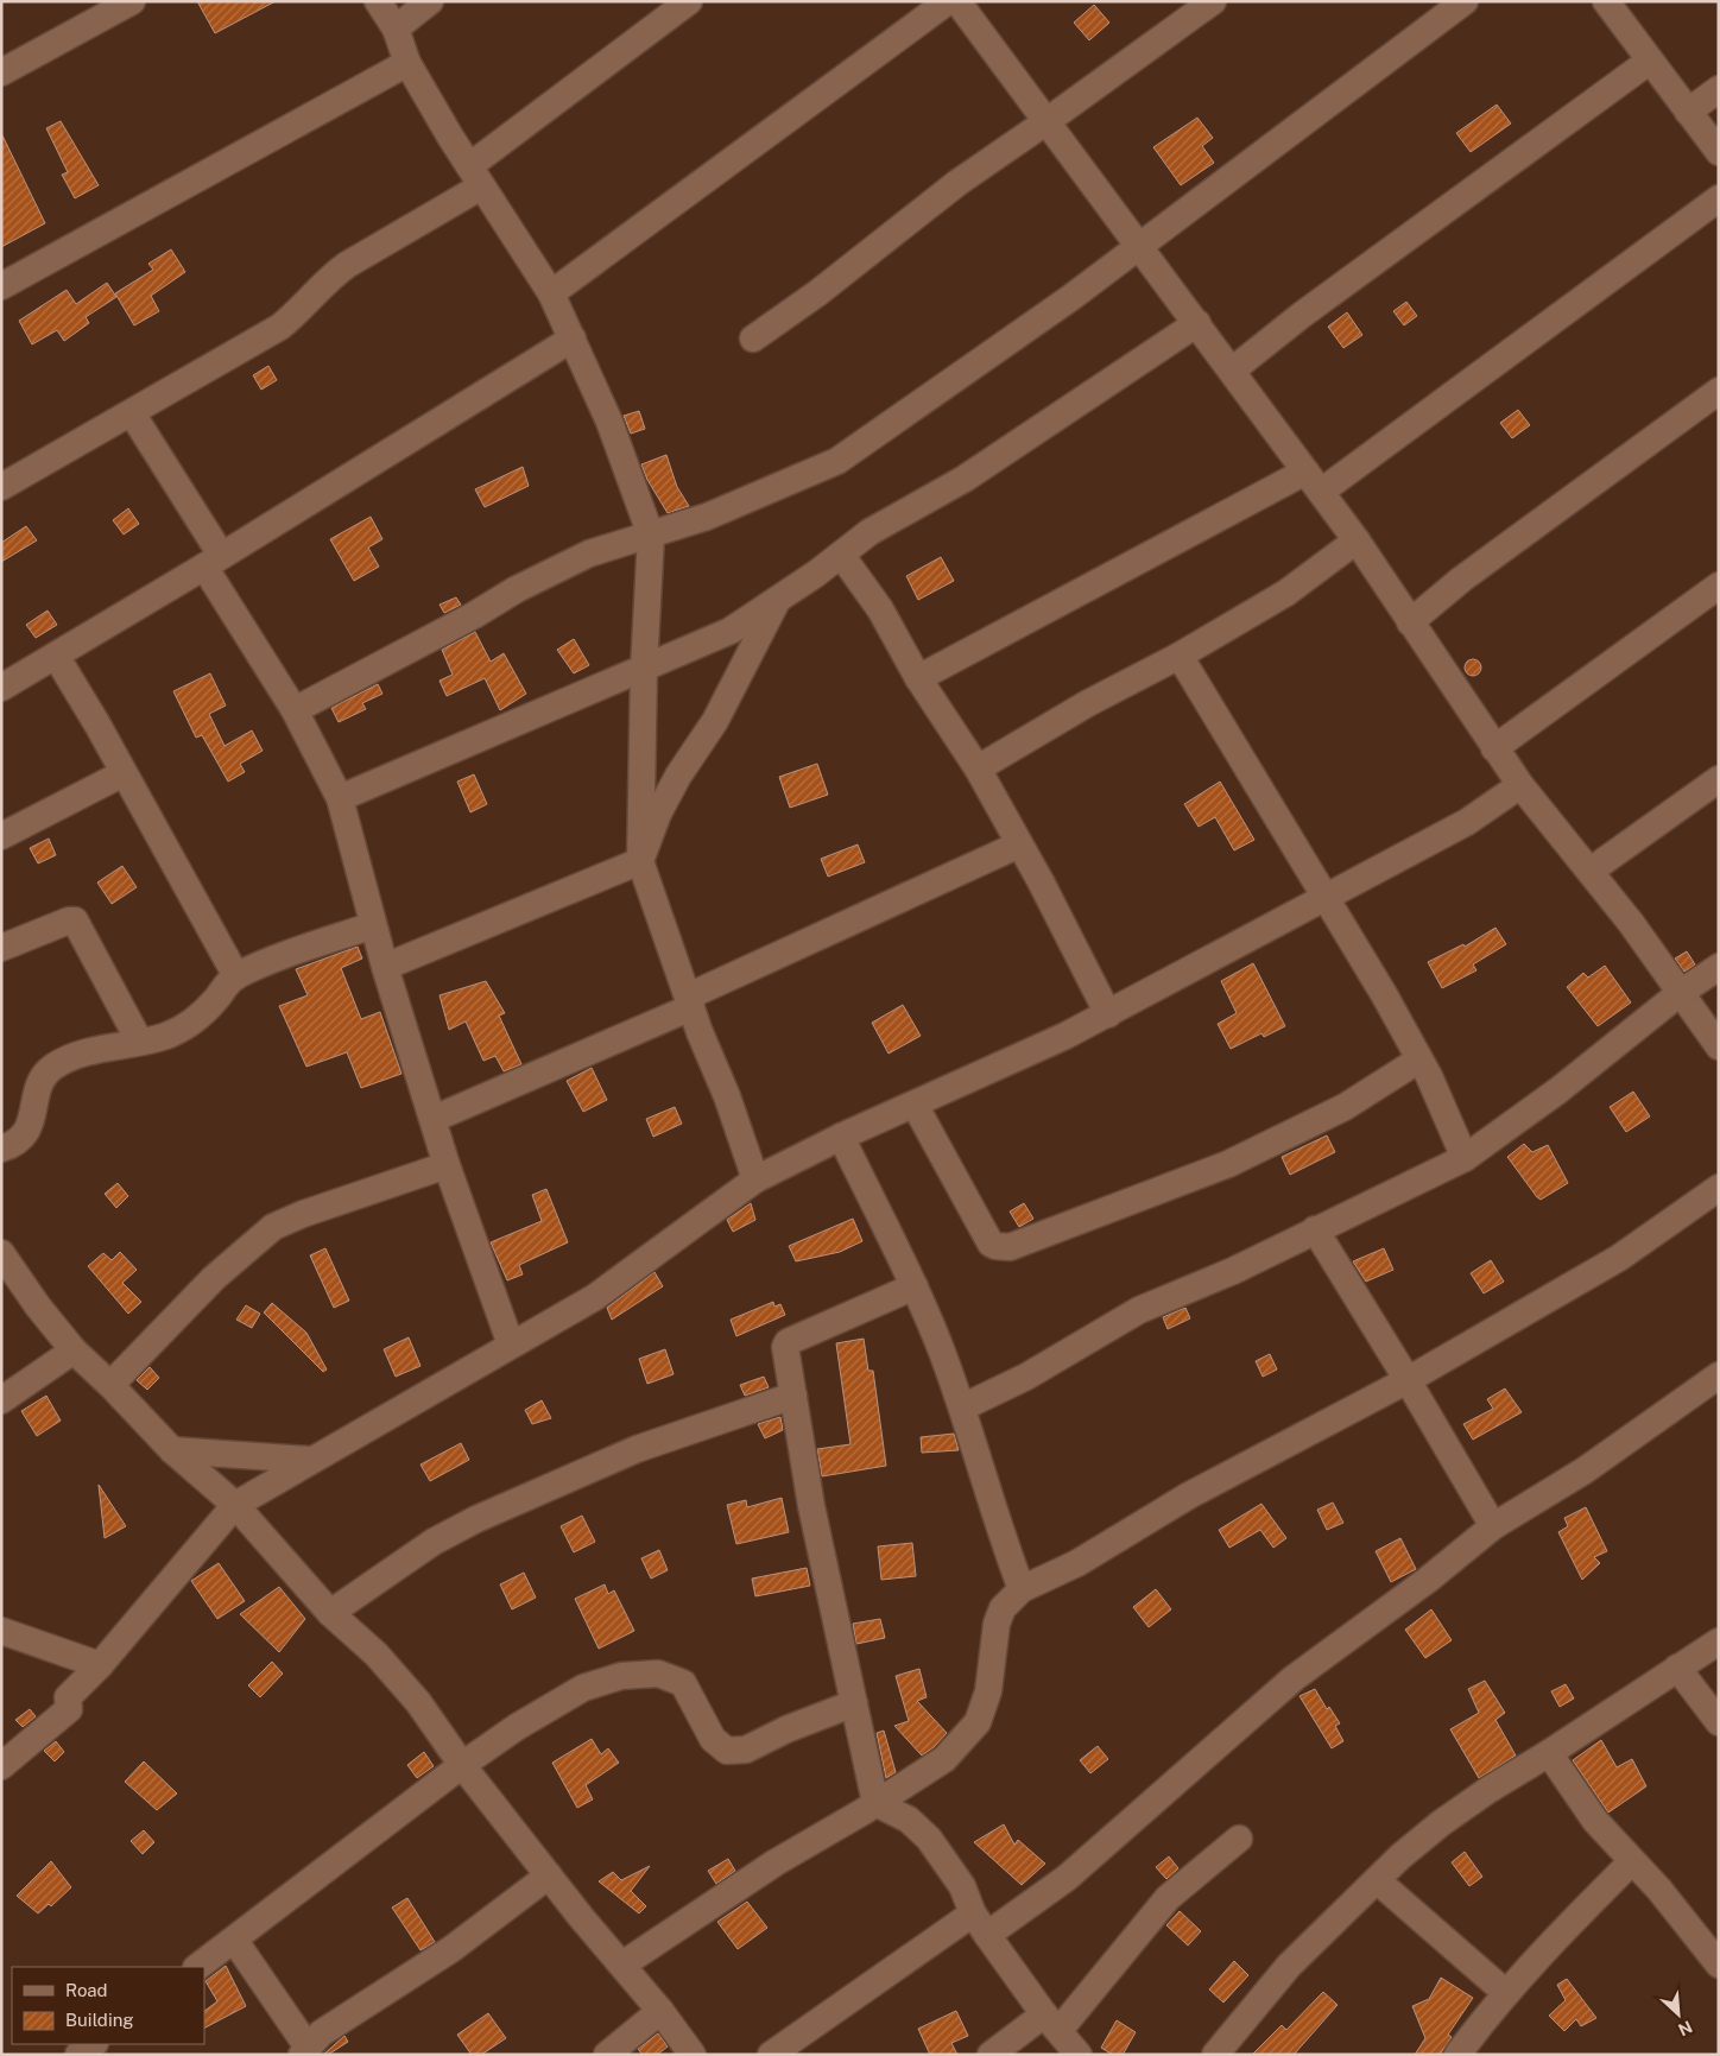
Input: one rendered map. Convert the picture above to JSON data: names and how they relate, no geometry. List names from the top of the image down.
{
  "legend": ["Road", "Building"],
  "north": "bottom right"
}
